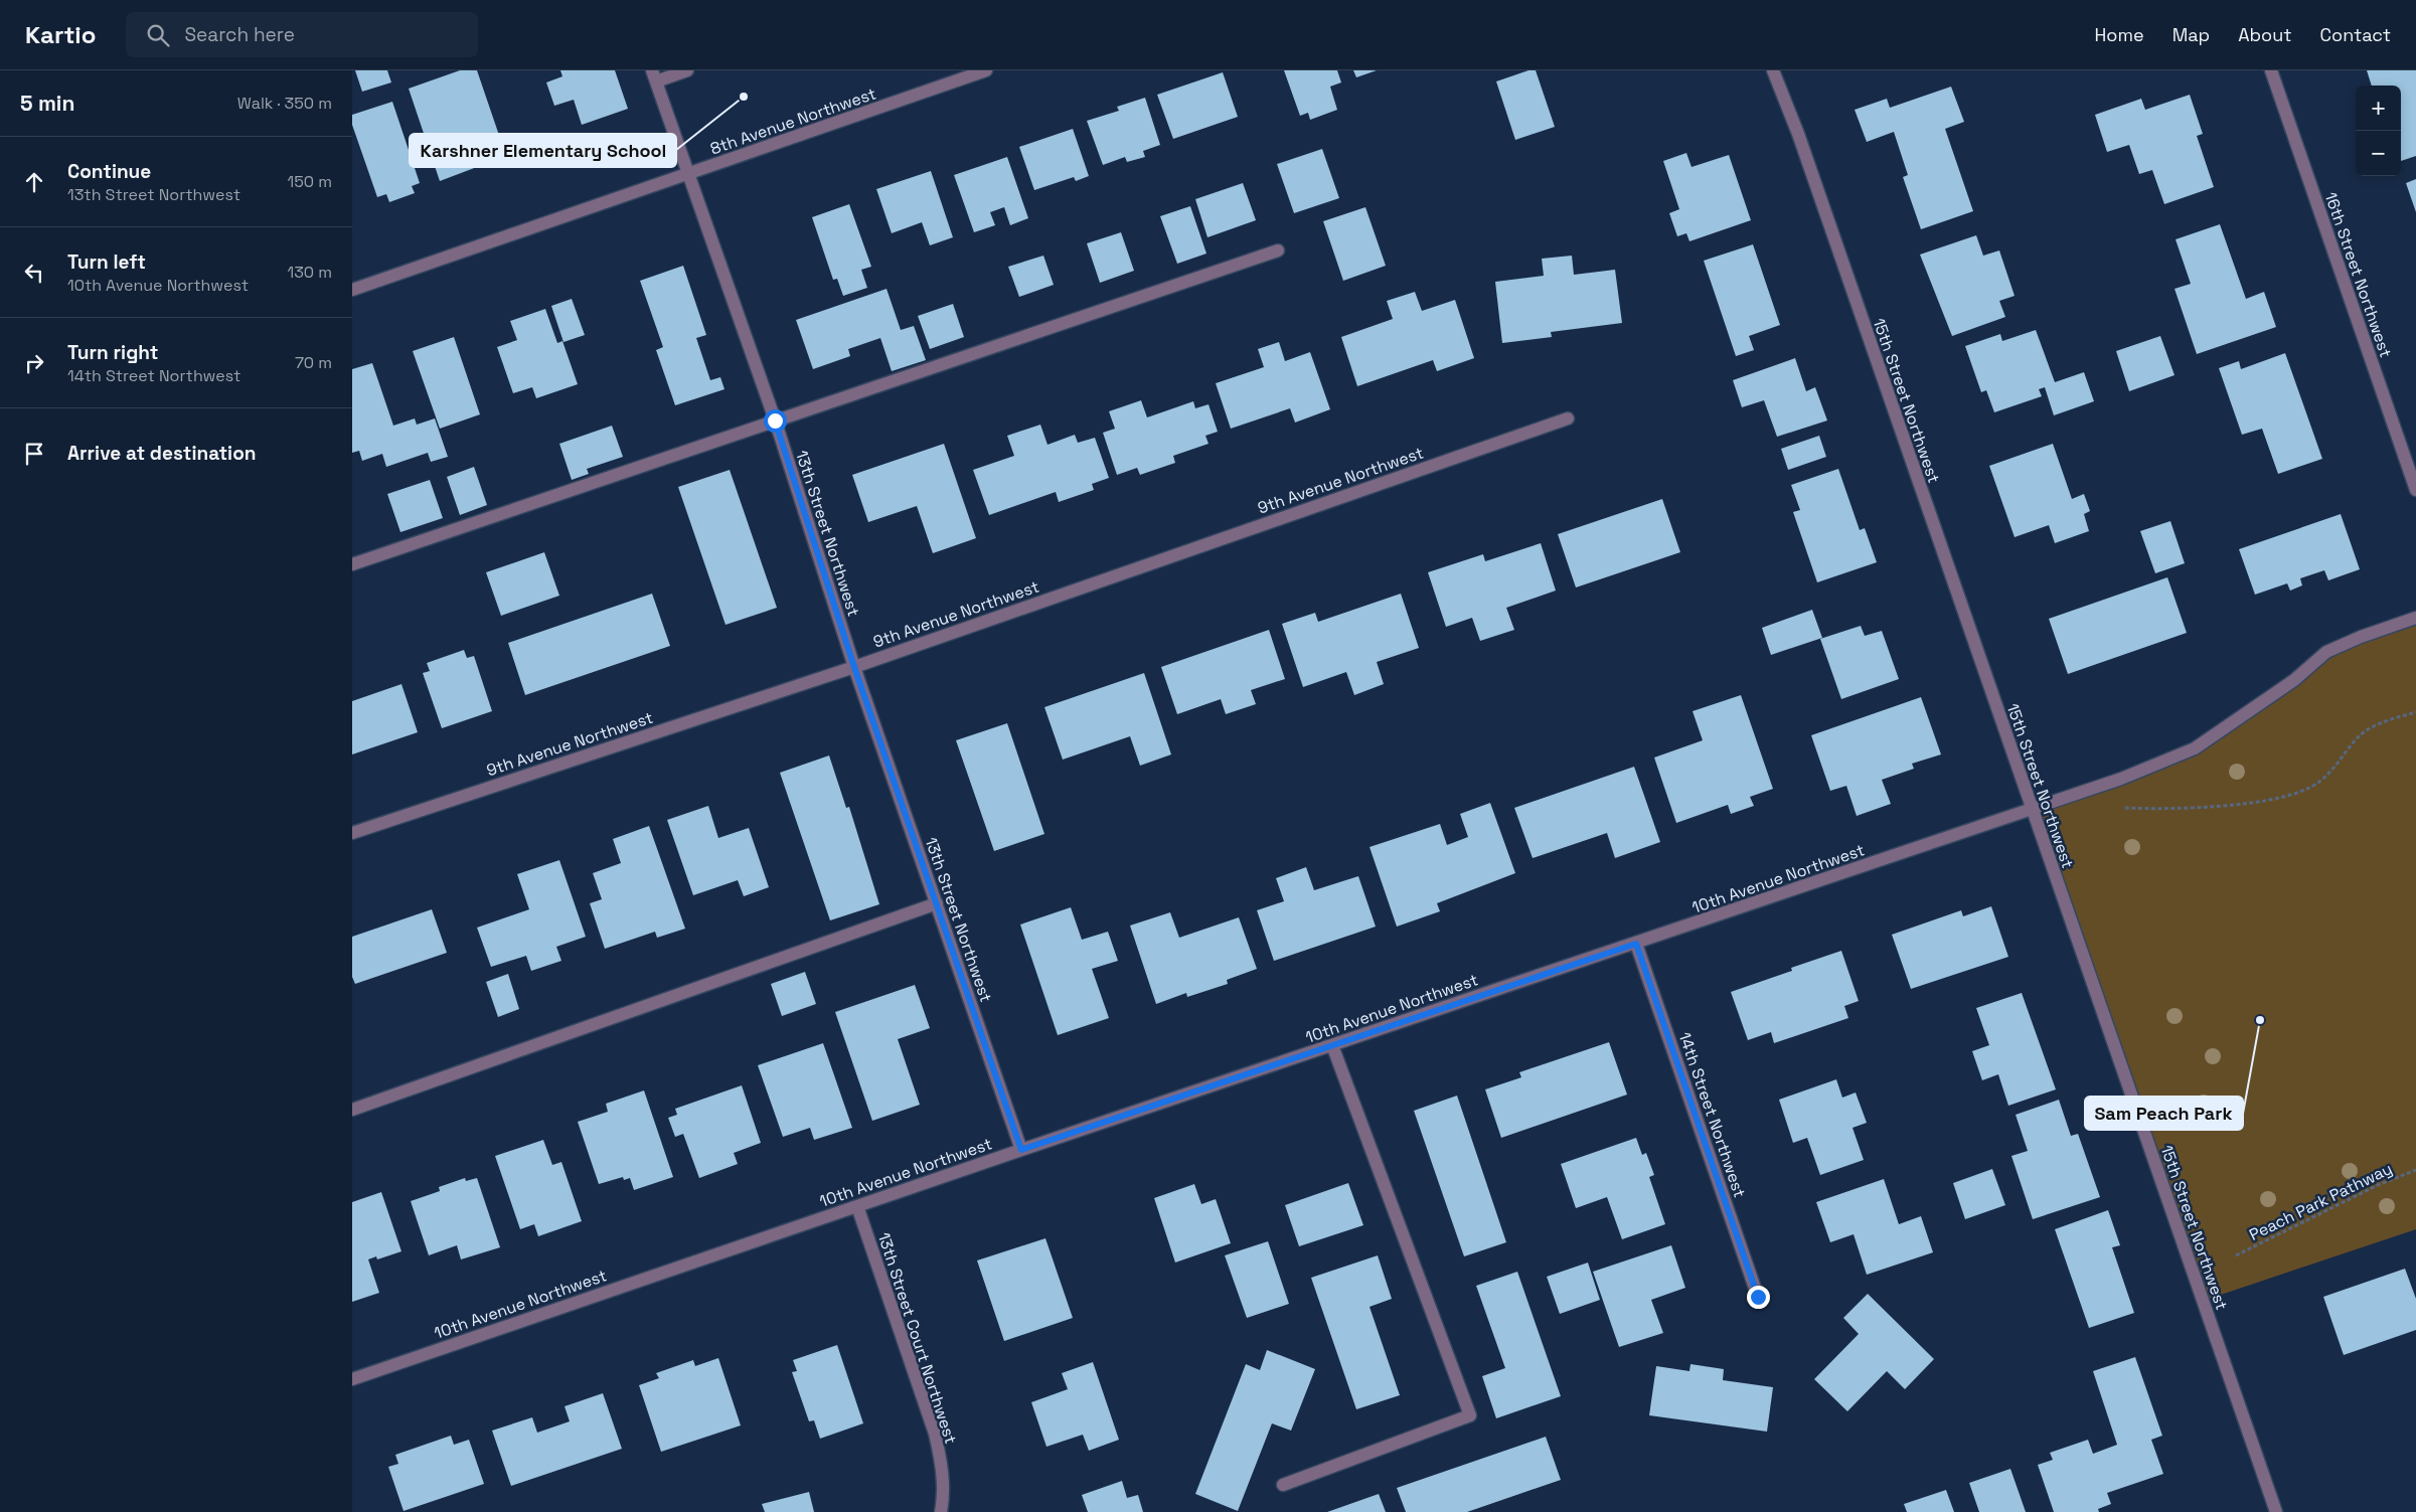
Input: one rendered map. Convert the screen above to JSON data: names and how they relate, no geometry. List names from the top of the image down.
{
  "streets": {
    "street": [
      "8th Avenue Northwest",
      "16th Street Northwest",
      "15th Street Northwest",
      "9th Avenue Northwest",
      "13th Street Northwest",
      "10th Avenue Northwest",
      "14th Street Northwest",
      "13th Street Court Northwest"
    ],
    "path": ["Peach Park Pathway"]
  },
  "crossings": [
    ["8th Avenue Northwest", "13th Street Northwest"],
    ["15th Street Northwest", "10th Avenue Northwest"],
    ["9th Avenue Northwest", "13th Street Northwest"],
    ["13th Street Northwest", "10th Avenue Northwest"],
    ["10th Avenue Northwest", "14th Street Northwest"],
    ["10th Avenue Northwest", "13th Street Court Northwest"]
  ],
  "places": ["Karshner Elementary School", "Sam Peach Park"],
  "page": {
    "header": "Kartio",
    "search": "Search here",
    "nav": [
      "Home",
      "Map",
      "About",
      "Contact"
    ],
    "heading": ["5 min", "Walk · 350 m"],
    "map_buttons": ["+", "−"],
    "list": [
      ["Continue", "13th Street Northwest", "150 m"],
      ["Turn left", "10th Avenue Northwest", "130 m"],
      ["Turn right", "14th Street Northwest", "70 m"],
      "Arrive at destination"
    ]
  }
}
